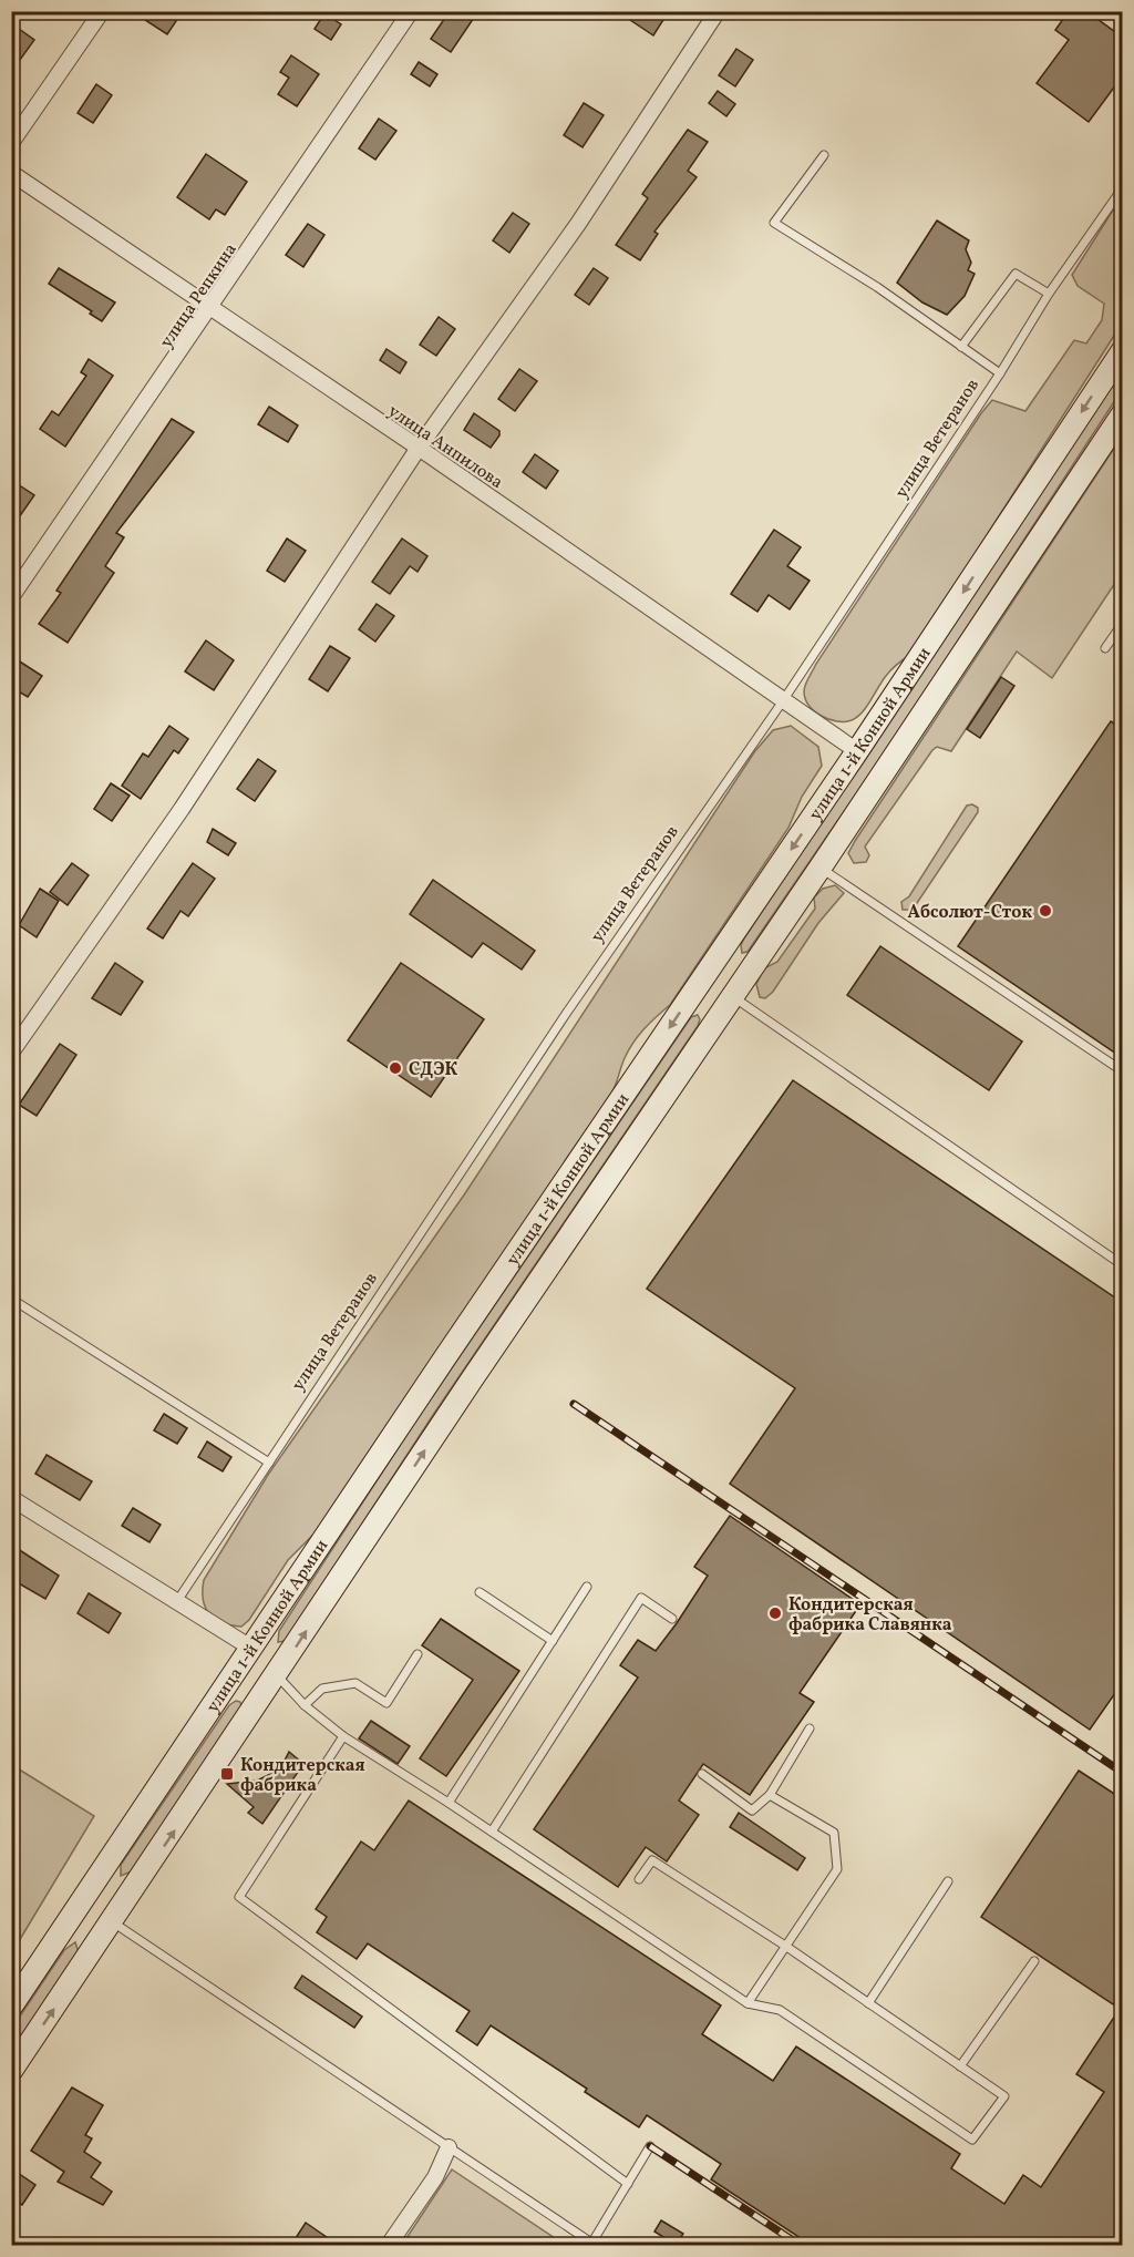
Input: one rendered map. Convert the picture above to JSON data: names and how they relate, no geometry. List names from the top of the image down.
{
  "streets": {
    "main road": ["улица 1-й Конной Армии"],
    "street": ["улица Репкина", "улица Анпилова"],
    "lane": ["улица Ветеранов"]
  },
  "crossings": [
    ["улица Репкина", "улица Анпилова"],
    ["улица Ветеранов", "улица Анпилова"],
    ["улица Анпилова", "улица 1-й Конной Армии"]
  ],
  "places": {
    "other": ["Абсолют-Сток", "СДЭК", "Кондитерская фабрика Славянка"],
    "transit": ["Кондитерская фабрика"]
  }
}
